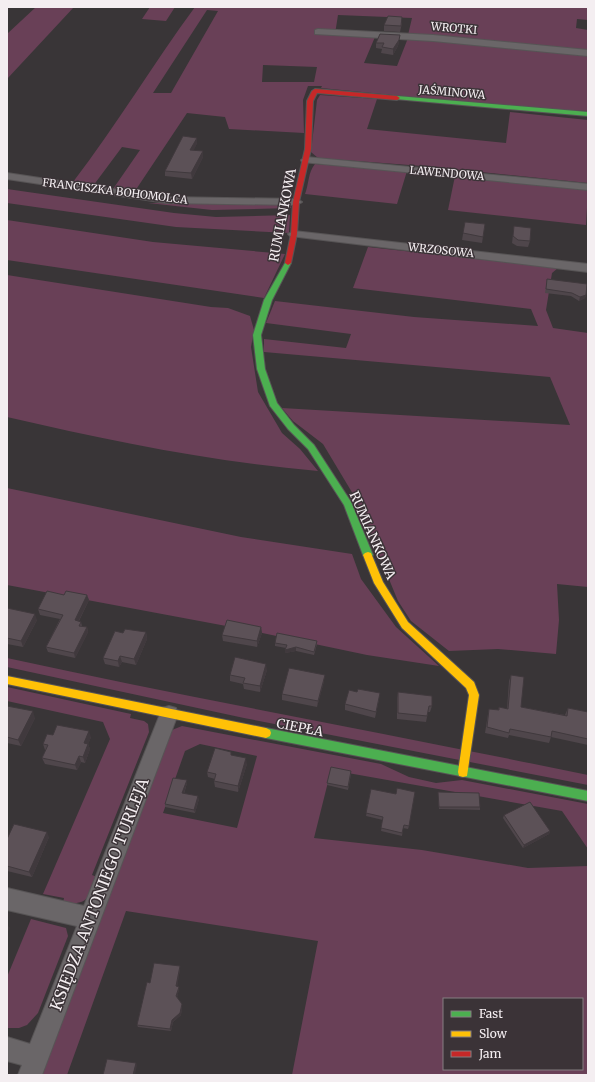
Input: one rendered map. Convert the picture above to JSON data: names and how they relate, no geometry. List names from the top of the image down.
{
  "streets": {
    "street": [
      "WROTKI",
      "JAŚMINOWA",
      "LAWENDOWA",
      "FRANCISZKA BOHOMOLCA",
      "RUMIANKOWA",
      "WRZOSOWA",
      "CIEPŁA",
      "KSIĘDZA ANTONIEGO TURLEJA"
    ]
  },
  "crossings": [
    ["JAŚMINOWA", "RUMIANKOWA"],
    ["LAWENDOWA", "RUMIANKOWA"],
    ["FRANCISZKA BOHOMOLCA", "RUMIANKOWA"],
    ["RUMIANKOWA", "WRZOSOWA"],
    ["RUMIANKOWA", "CIEPŁA"],
    ["CIEPŁA", "KSIĘDZA ANTONIEGO TURLEJA"]
  ],
  "legend": ["Fast", "Slow", "Jam"]
}
